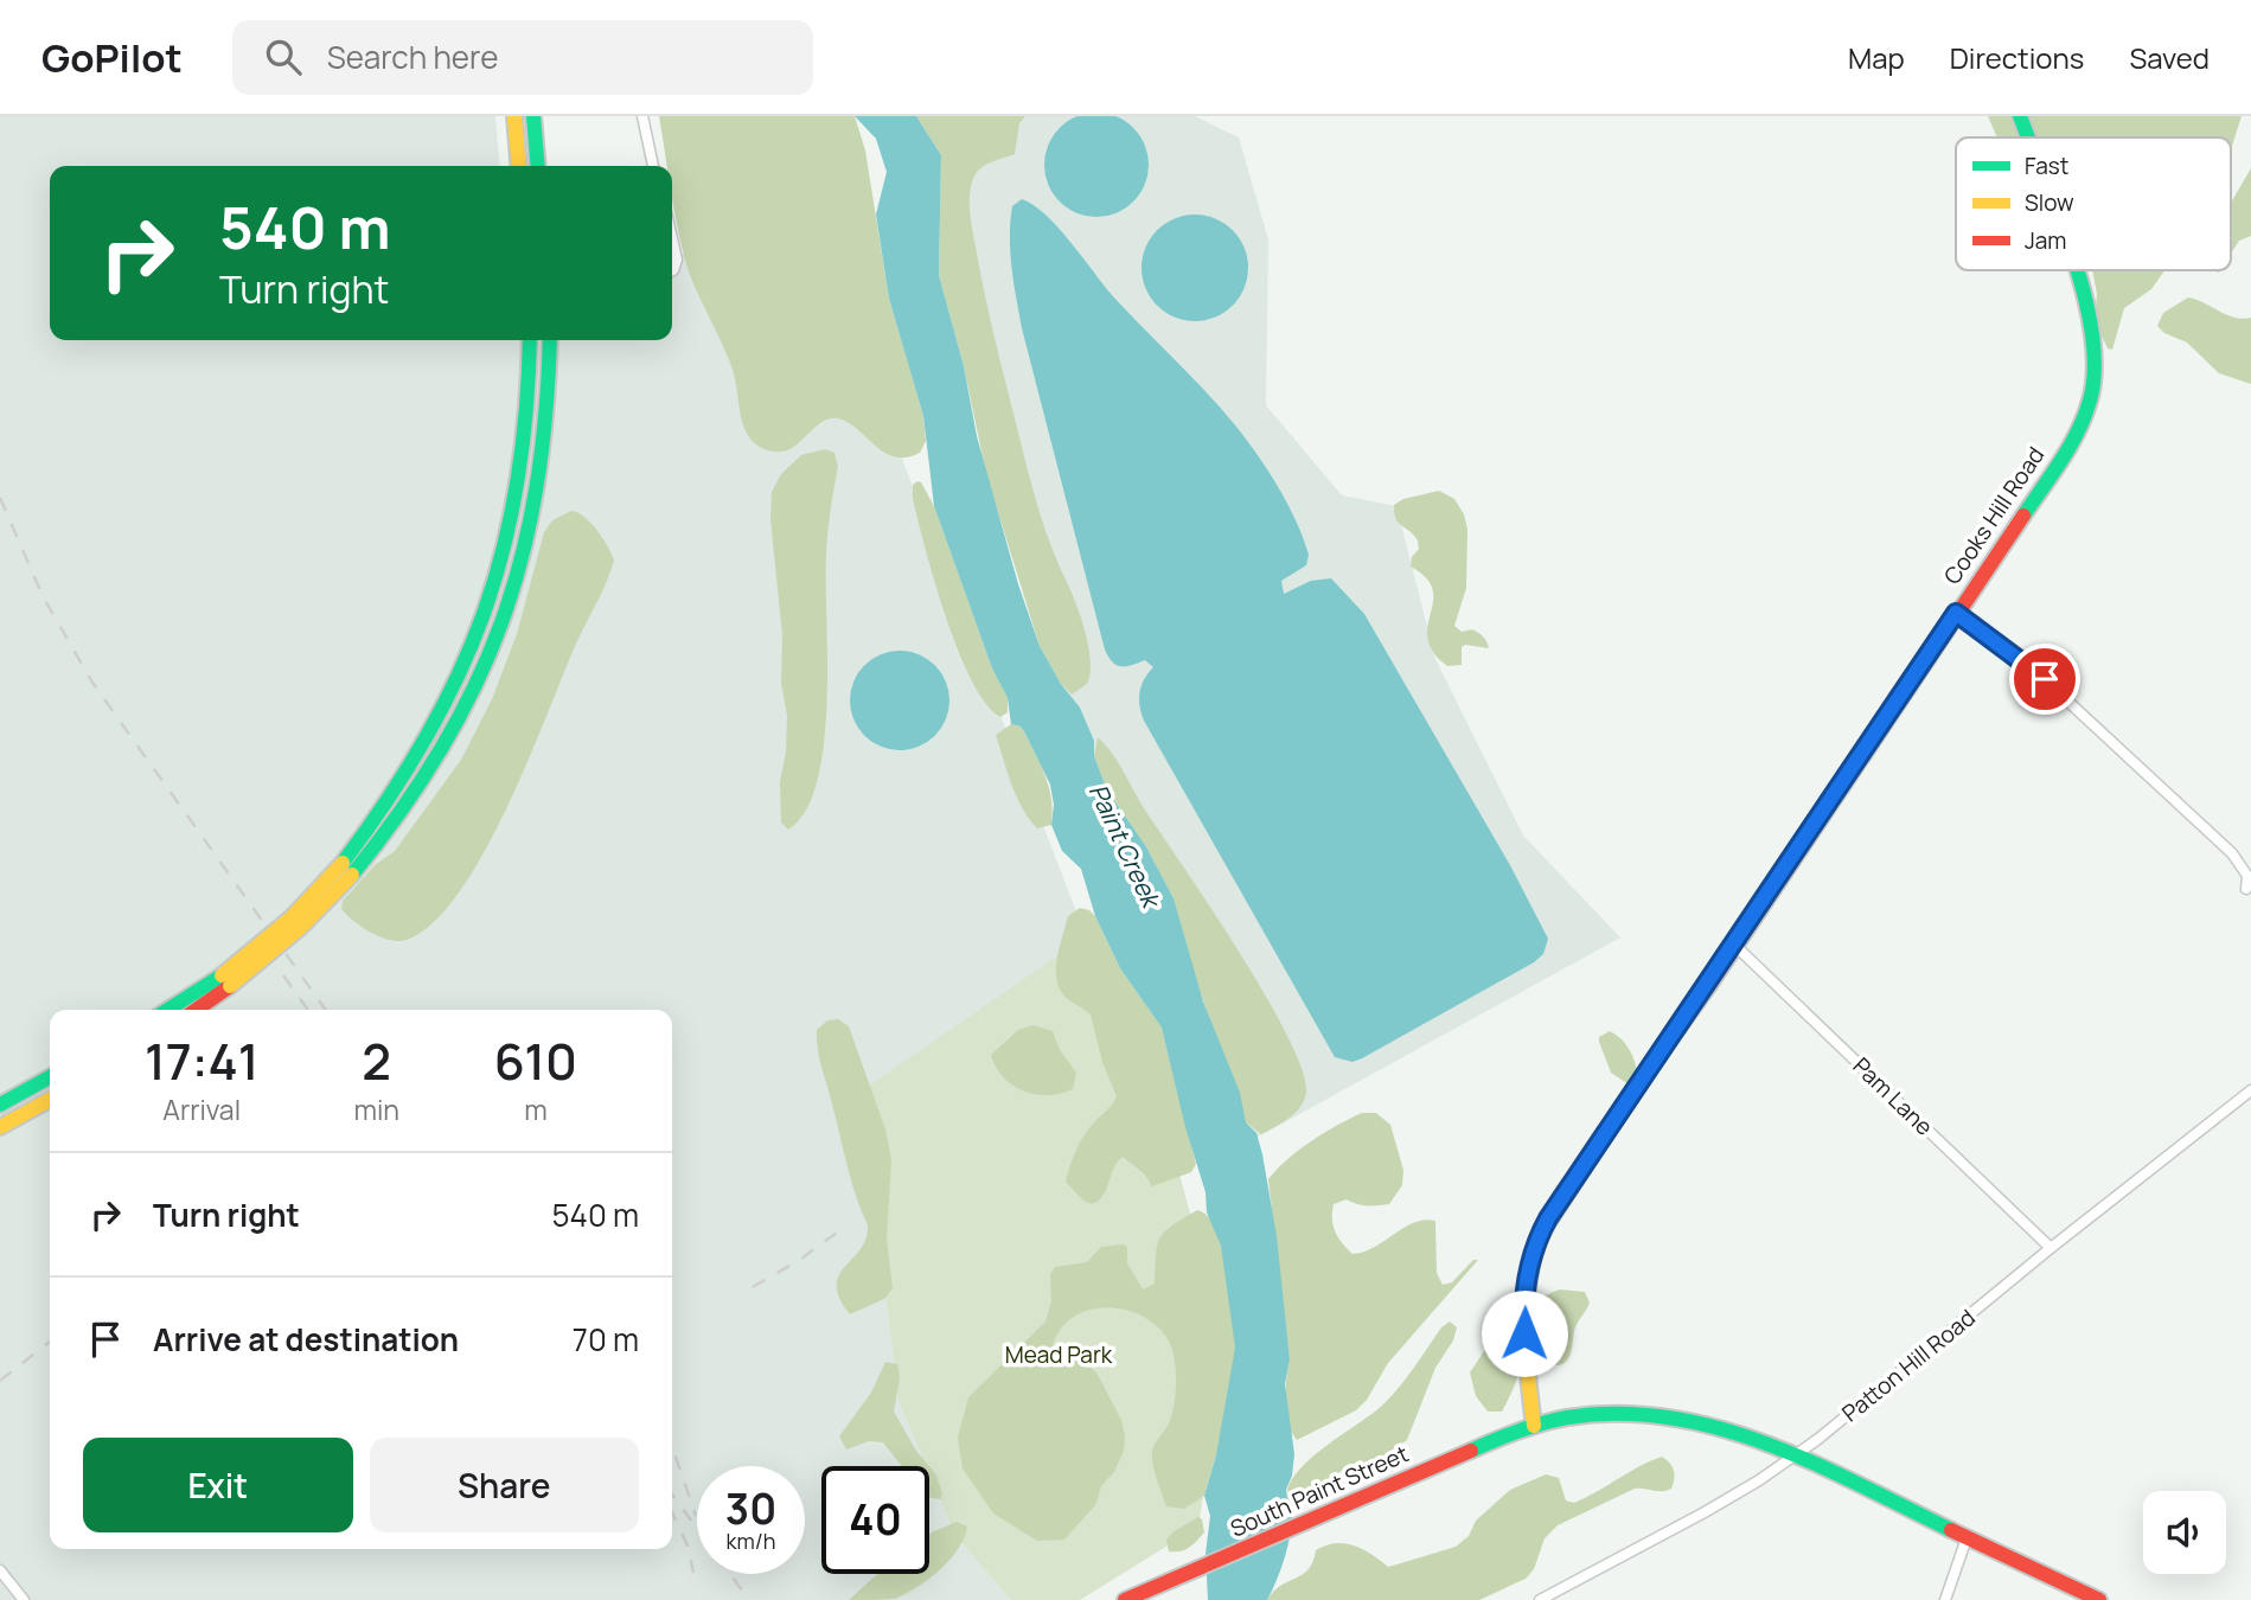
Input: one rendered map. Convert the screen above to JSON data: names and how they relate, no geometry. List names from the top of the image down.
{
  "streets": {
    "main road": ["Cooks Hill Road", "South Paint Street"],
    "street": ["Pam Lane", "Patton Hill Road"]
  },
  "crossings": [
    ["Cooks Hill Road", "Pam Lane"],
    ["Cooks Hill Road", "South Paint Street"],
    ["Pam Lane", "Patton Hill Road"],
    ["Patton Hill Road", "South Paint Street"]
  ],
  "water": ["Paint Creek"],
  "parks": ["Mead Park"],
  "legend": ["Fast", "Slow", "Jam"],
  "page": {
    "header": "GoPilot",
    "search": "Search here",
    "nav": ["Map", "Directions", "Saved"],
    "turn": ["540 m", "Turn right"],
    "eta": [
      "17:41",
      "Arrival",
      "2",
      "min",
      "610",
      "m"
    ],
    "list": [
      {
        "name": "Turn right",
        "value": "540 m"
      },
      {
        "name": "Arrive at destination",
        "value": "70 m"
      }
    ],
    "buttons": ["Exit", "Share"],
    "speed": "30 km/h",
    "limit": "40"
  }
}
